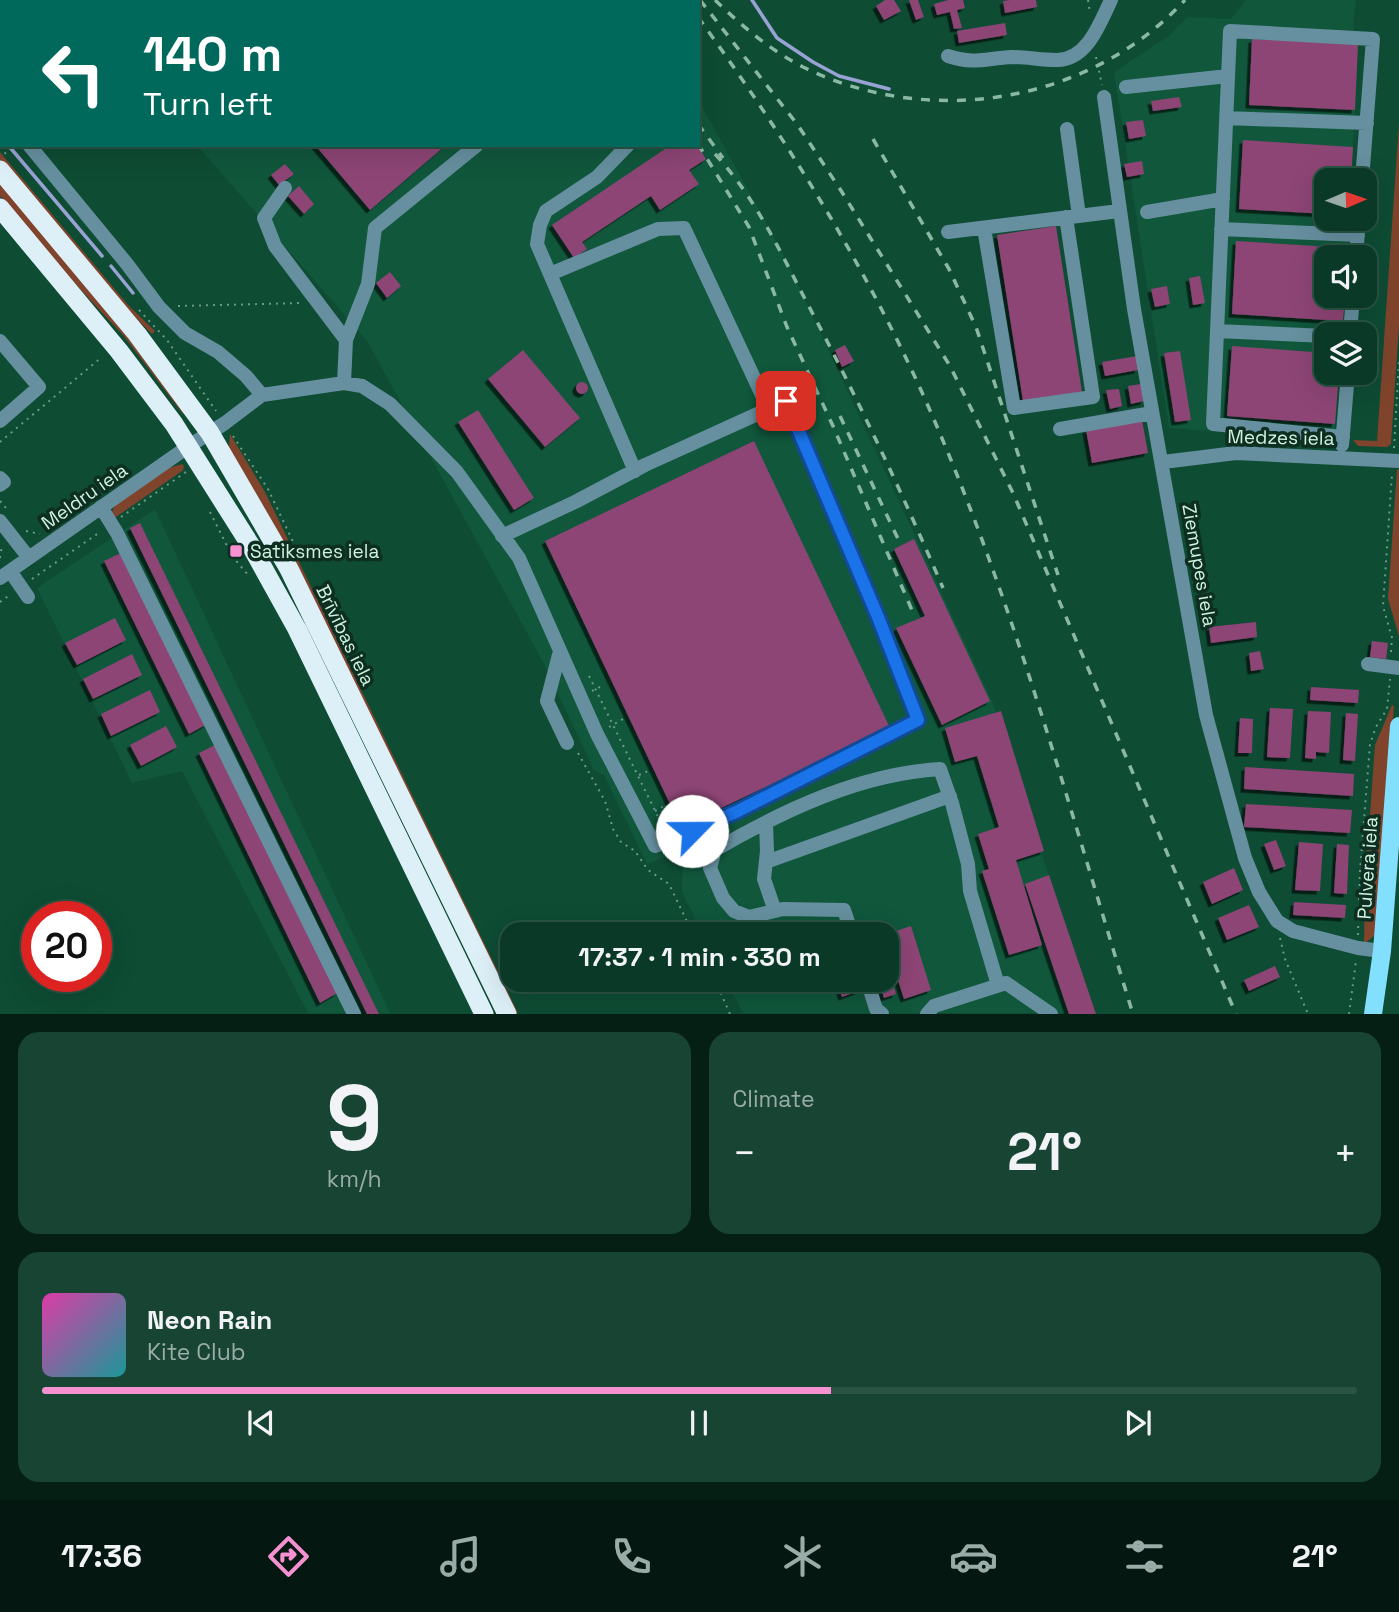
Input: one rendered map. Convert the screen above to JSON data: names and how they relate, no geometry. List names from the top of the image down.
{
  "streets": {
    "highway": ["Brīvības iela"],
    "main road": ["Pulvera iela"],
    "street": ["Medzes iela", "Meldru iela", "Ziemupes iela"]
  },
  "crossings": [
    ["Medzes iela", "Ziemupes iela"],
    ["Meldru iela", "Brīvības iela"],
    ["Ziemupes iela", "Pulvera iela"]
  ],
  "places": {
    "transit": ["Satiksmes iela"]
  },
  "north": "right",
  "page": {
    "turn": ["140 m", "Turn left"],
    "limit": "20",
    "trip": "17:37 · 1 min · 330 m",
    "tile": [
      ["9", "km/h"],
      "Climate"
    ],
    "heat": ["−", "21°", "+"],
    "song": ["Neon Rain", "Kite Club"],
    "tabs": ["17:36", "21°"]
  }
}
